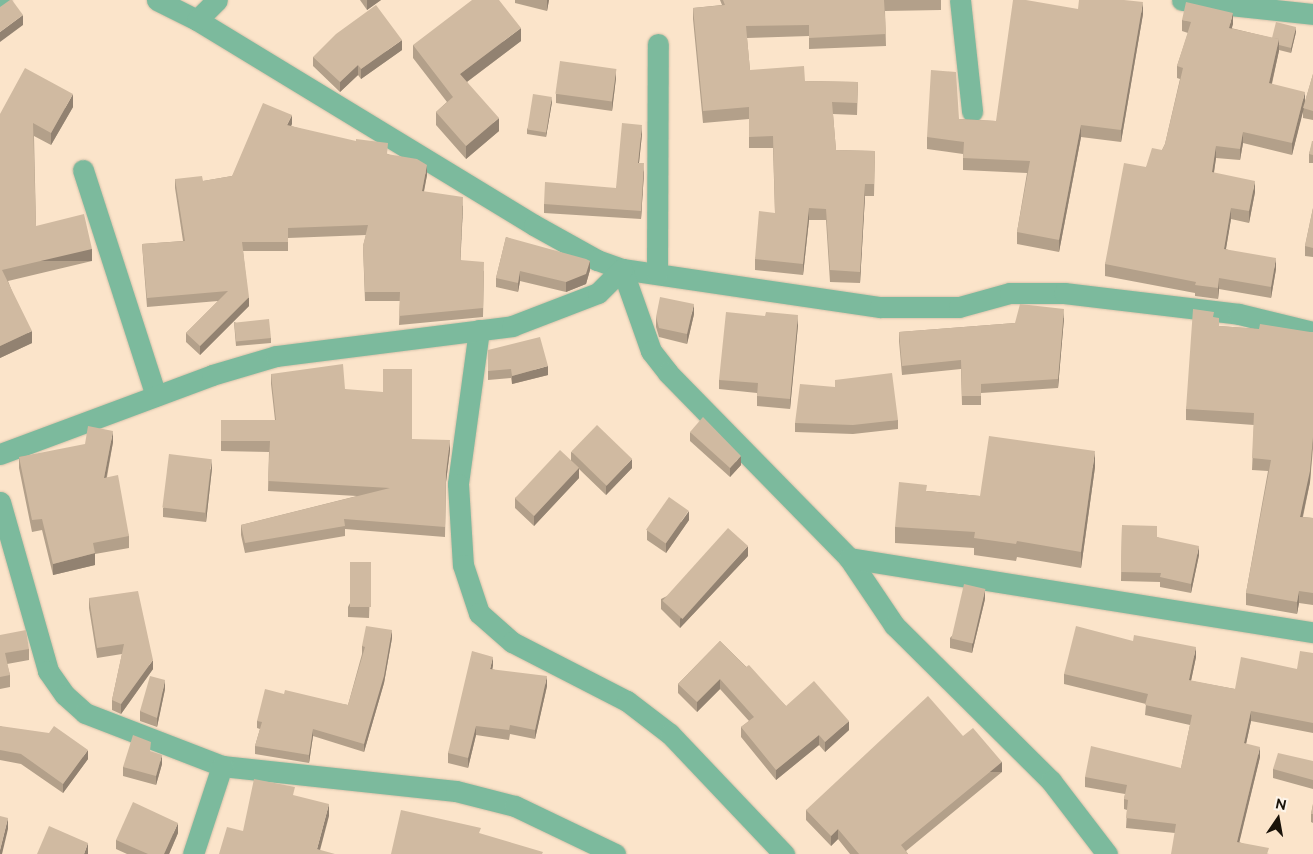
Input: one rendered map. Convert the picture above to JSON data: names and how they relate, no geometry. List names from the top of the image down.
{
  "north": "top"
}
